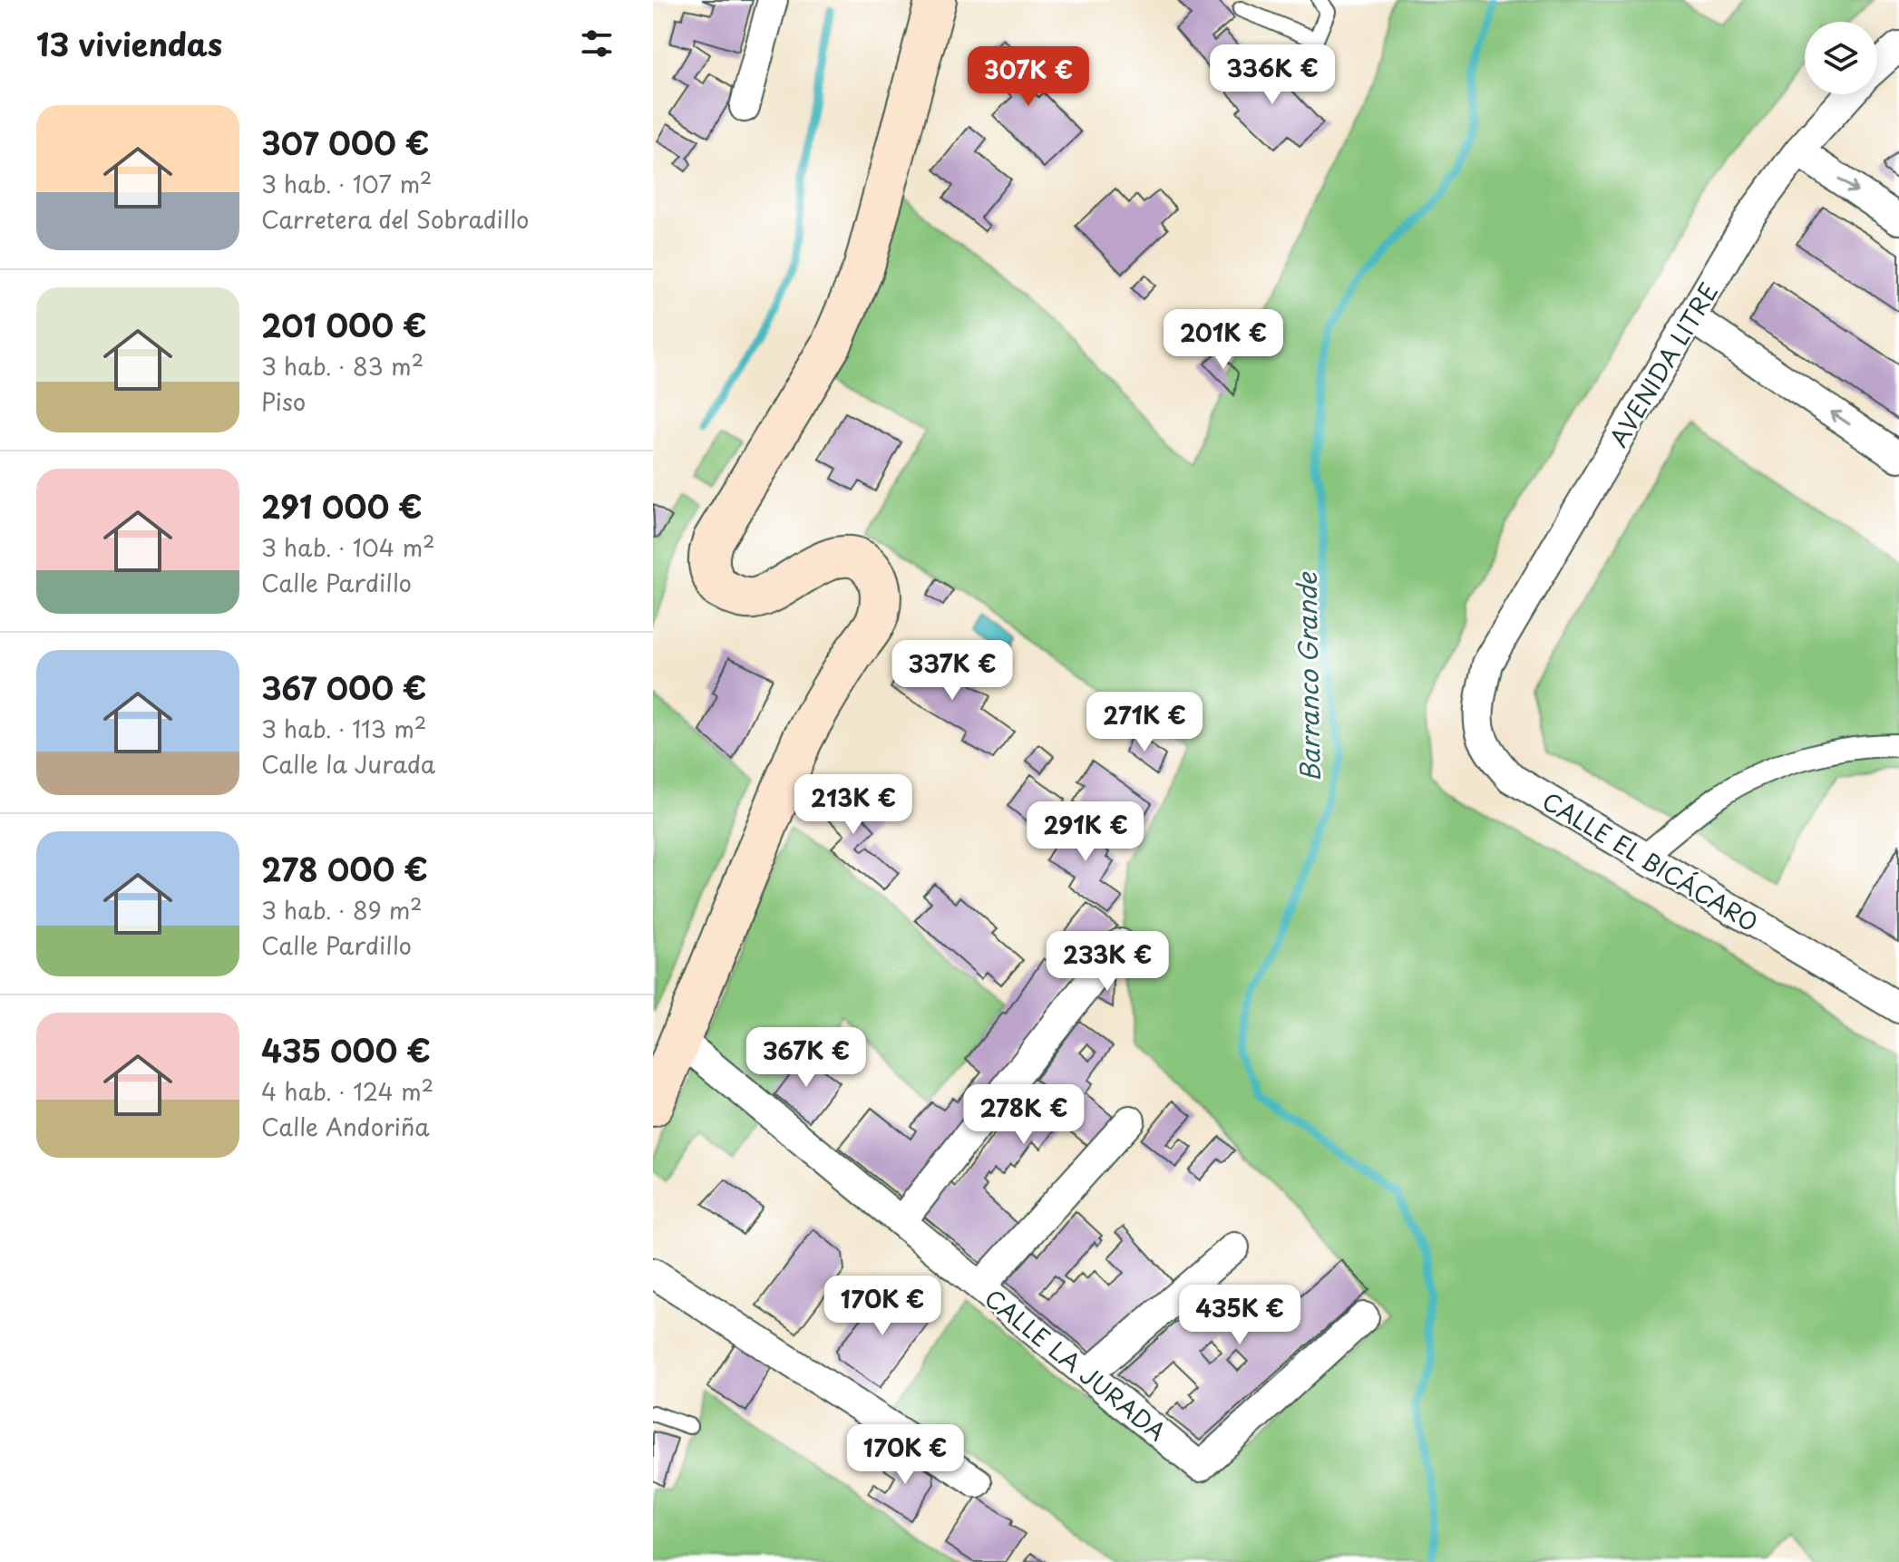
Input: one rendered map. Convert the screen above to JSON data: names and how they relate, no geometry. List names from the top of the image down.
{
  "streets": {
    "street": ["AVENIDA LITRE", "CALLE EL BICÁCARO", "CALLE LA JURADA"]
  },
  "crossings": [
    ["AVENIDA LITRE", "CALLE EL BICÁCARO"]
  ],
  "water": ["Barranco Grande"],
  "page": {
    "heading": "13 viviendas",
    "price": [
      "336K €",
      "307K €",
      "201K €",
      "337K €",
      "271K €",
      "213K €",
      "291K €",
      "233K €",
      "367K €",
      "278K €",
      "170K €",
      "435K €",
      "170K €"
    ],
    "list": [
      {
        "name": "307 000 €",
        "note": "3 hab. · 107 m² · Carretera del Sobradillo"
      },
      {
        "name": "201 000 €",
        "note": "3 hab. · 83 m² · Piso"
      },
      {
        "name": "291 000 €",
        "note": "3 hab. · 104 m² · Calle Pardillo"
      },
      {
        "name": "367 000 €",
        "note": "3 hab. · 113 m² · Calle la Jurada"
      },
      {
        "name": "278 000 €",
        "note": "3 hab. · 89 m² · Calle Pardillo"
      },
      {
        "name": "435 000 €",
        "note": "4 hab. · 124 m² · Calle Andoriña"
      }
    ]
  }
}
